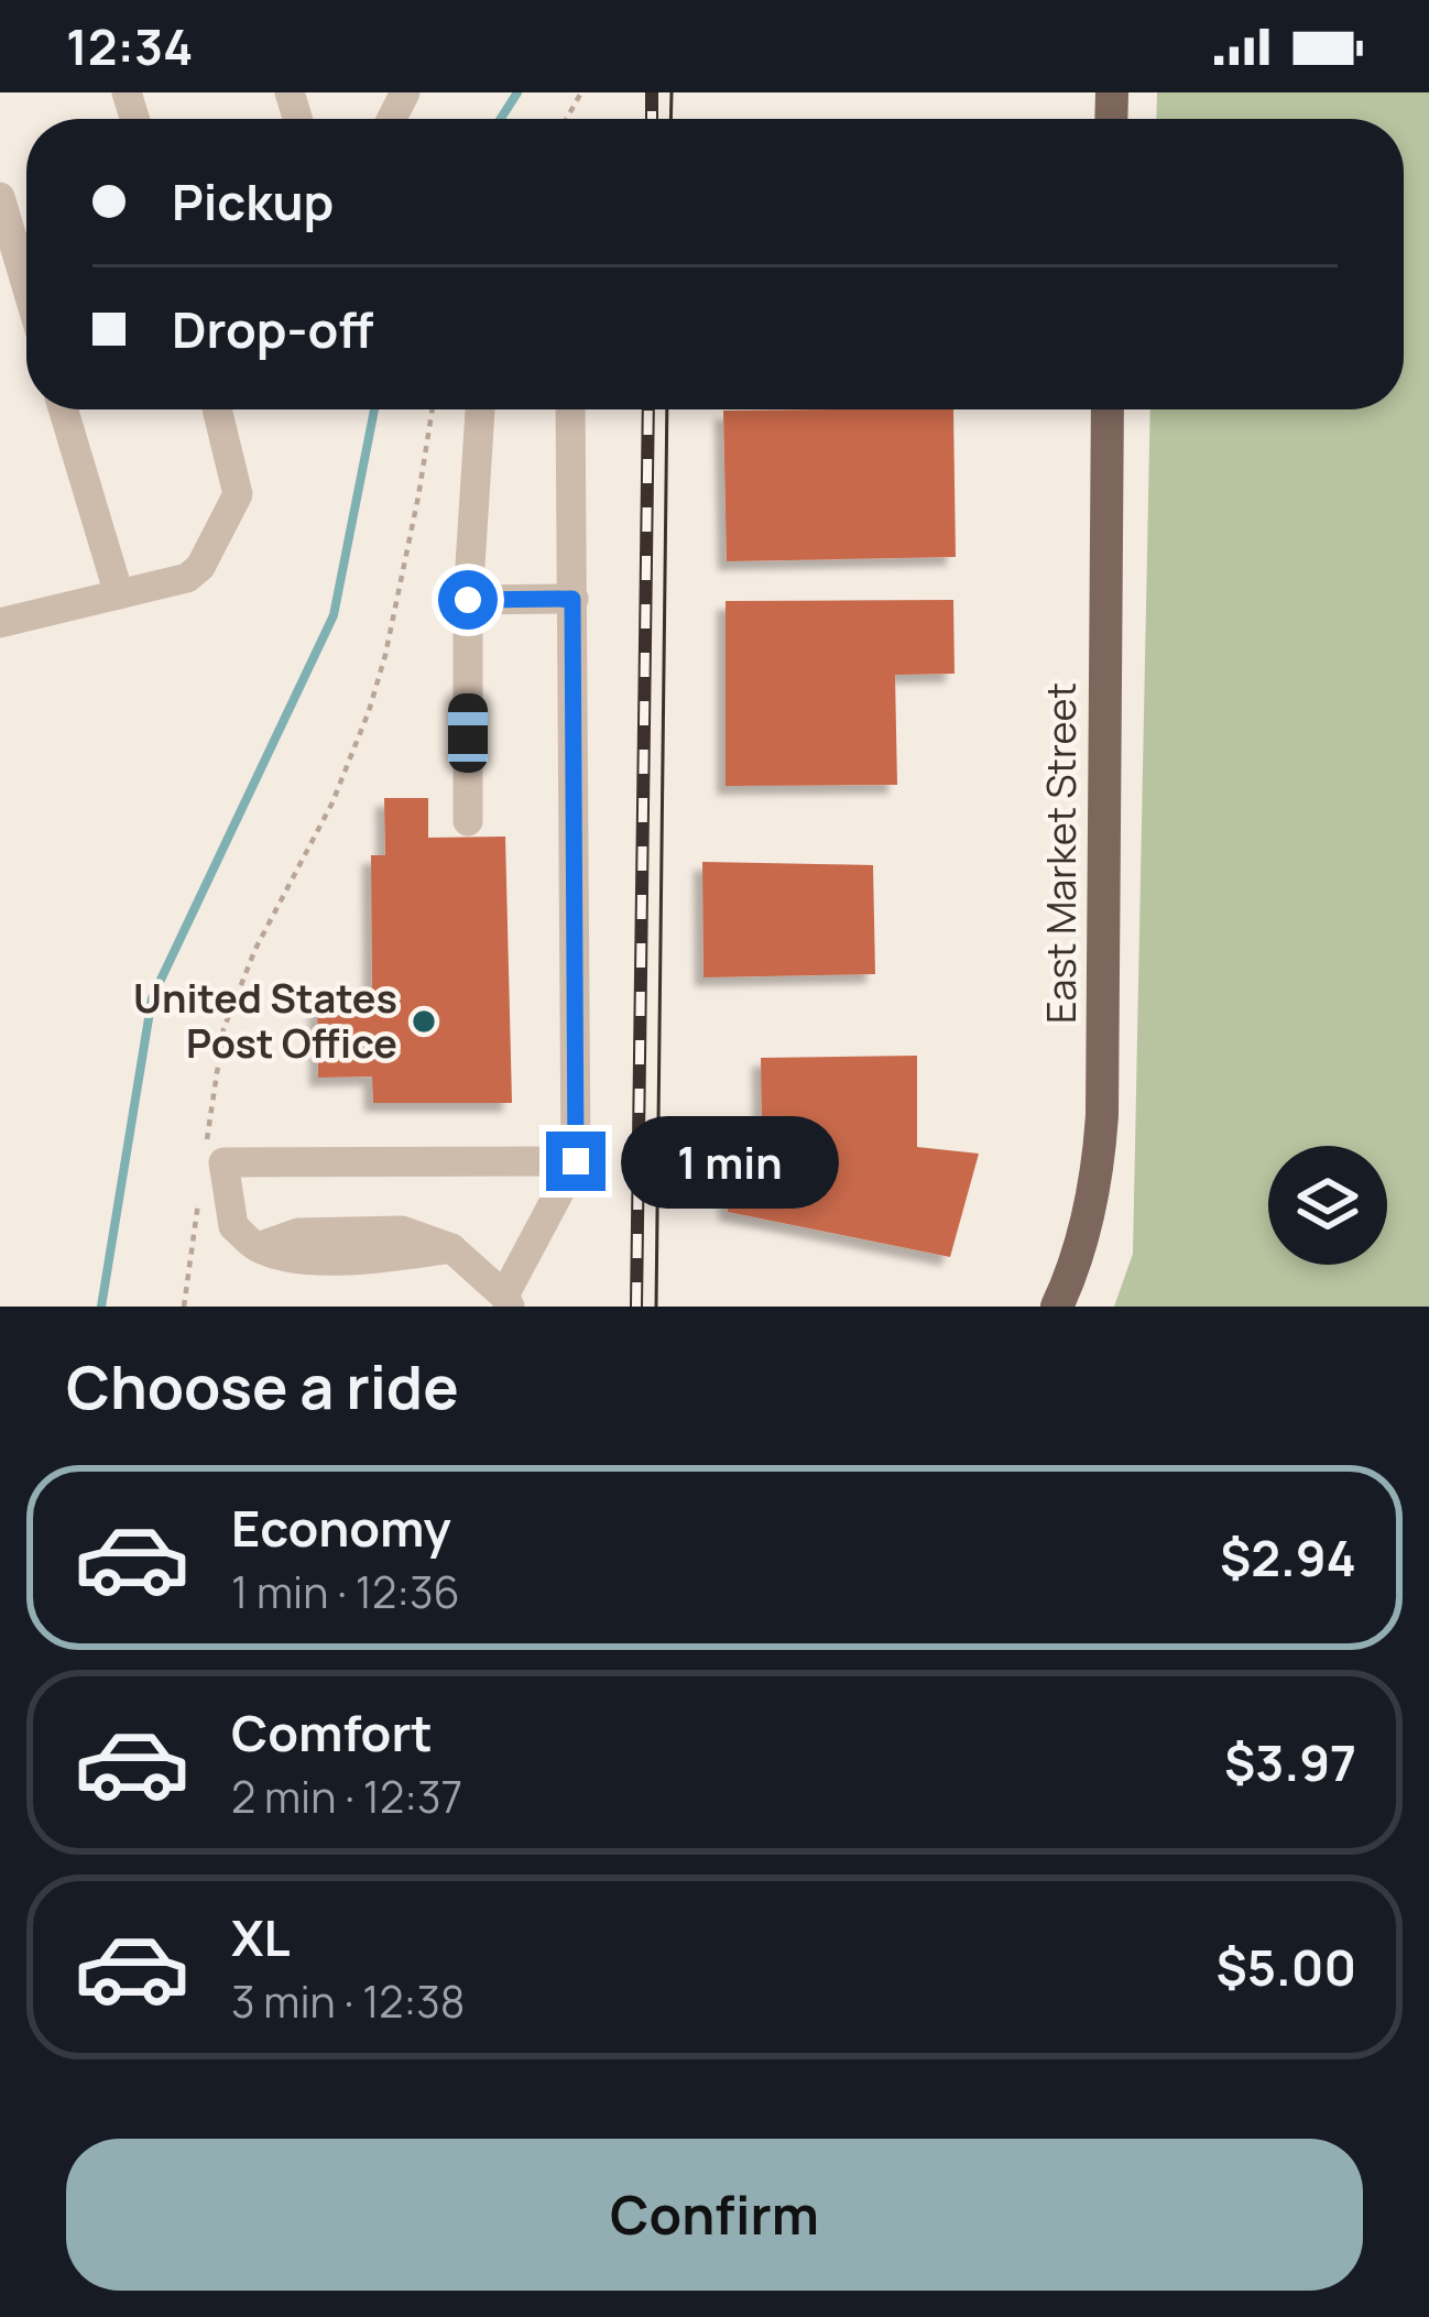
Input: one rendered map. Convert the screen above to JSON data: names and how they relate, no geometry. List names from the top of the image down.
{
  "streets": {
    "main road": ["East Market Street"]
  },
  "places": ["United States Post Office"],
  "page": {
    "status": "12:34",
    "banner": ["Pickup", "Drop-off"],
    "bubble": "1 min",
    "heading": "Choose a ride",
    "list": [
      {
        "name": "Economy",
        "note": "1 min · 12:36",
        "value": "$2.94"
      },
      {
        "name": "Comfort",
        "note": "2 min · 12:37",
        "value": "$3.97"
      },
      {
        "name": "XL",
        "note": "3 min · 12:38",
        "value": "$5.00"
      }
    ],
    "buttons": "Confirm"
  }
}
